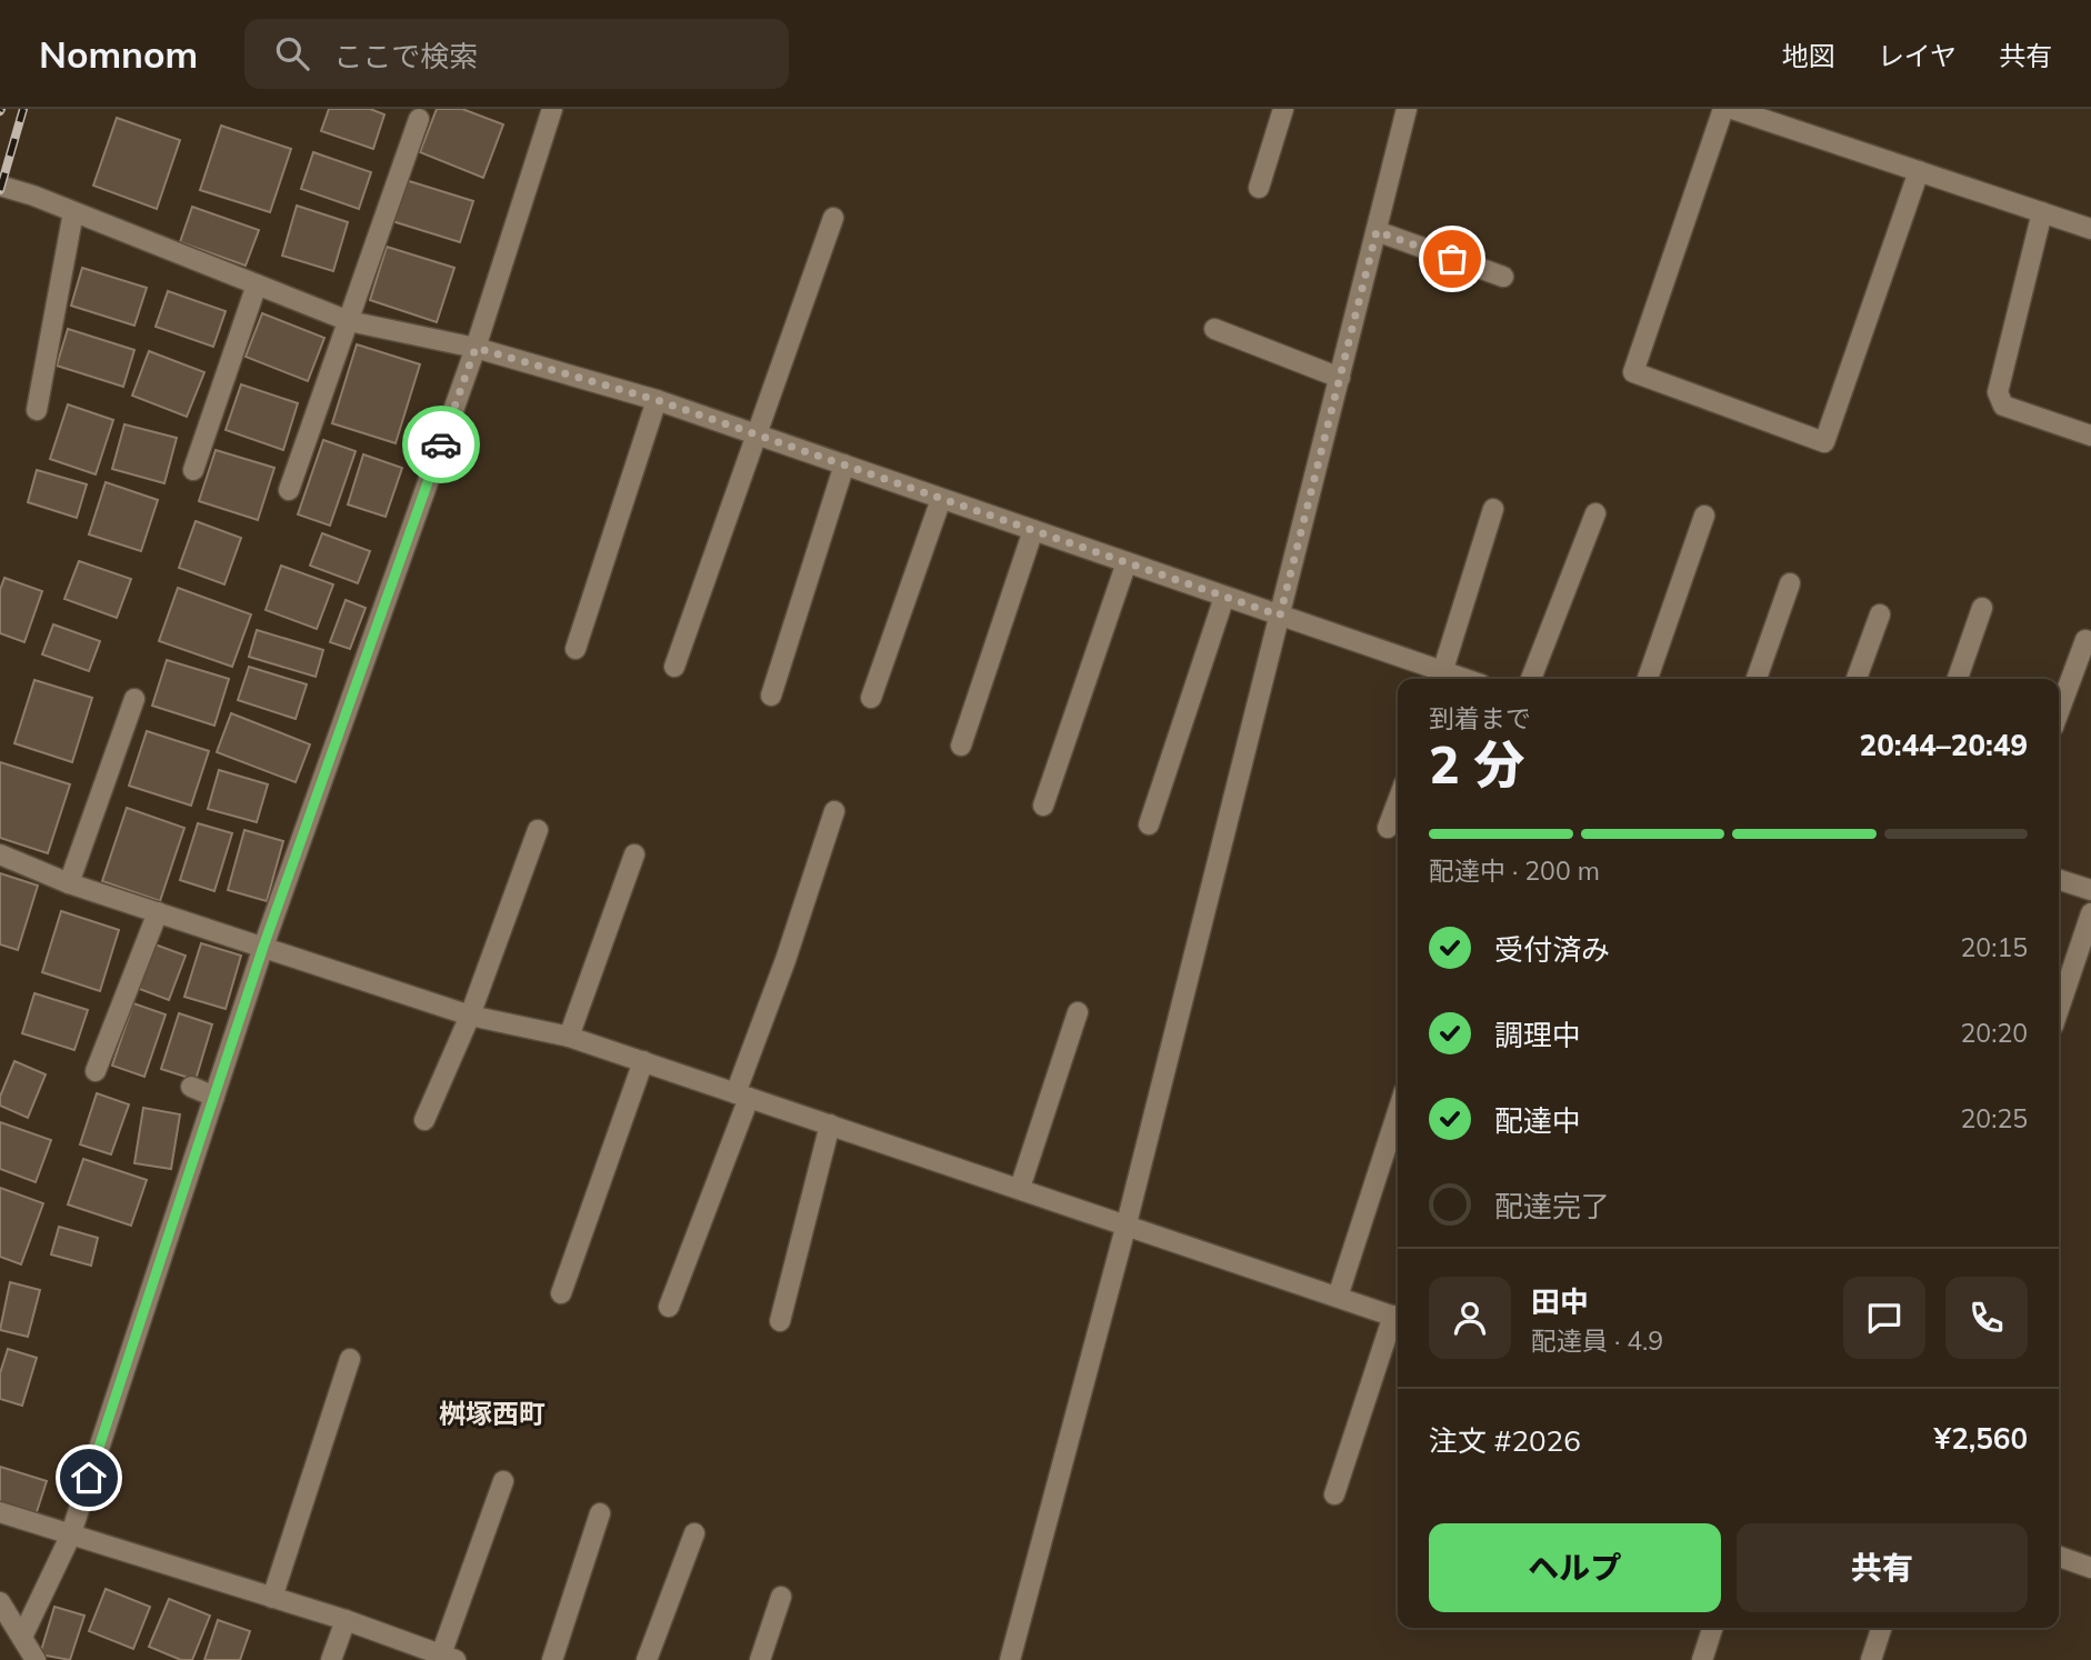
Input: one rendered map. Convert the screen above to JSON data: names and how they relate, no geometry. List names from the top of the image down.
{
  "districts": ["桝塚西町"],
  "page": {
    "header": "Nomnom",
    "search": "ここで検索",
    "nav": ["地図", "レイヤ", "共有"],
    "heading": ["2 分", "到着まで", "20:44–20:49"],
    "panel": [
      "田中",
      "配達員 · 4.9",
      "注文 #2026",
      "¥2,560"
    ],
    "bar": "配達中 · 200 m",
    "list": [
      ["受付済み", "20:15"],
      ["調理中", "20:20"],
      ["配達中", "20:25"],
      "配達完了"
    ],
    "buttons": ["ヘルプ", "共有"]
  }
}
